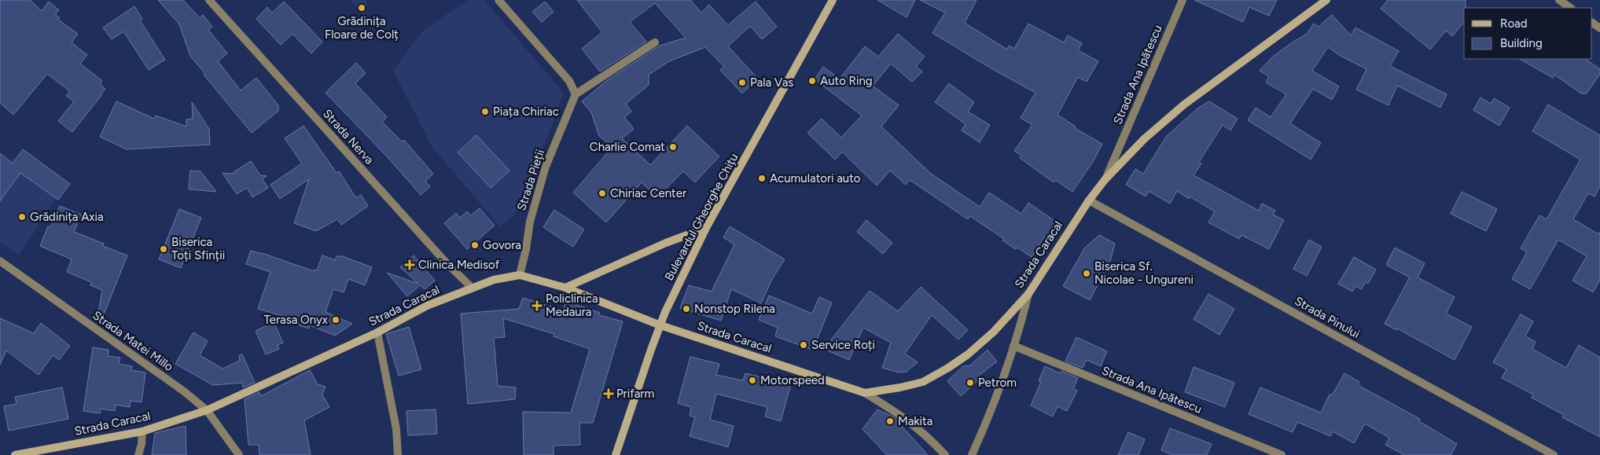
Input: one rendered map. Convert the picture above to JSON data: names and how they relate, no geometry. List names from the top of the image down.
{
  "streets": {
    "main road": ["Bulevardul Gheorghe Chițu", "Strada Caracal"],
    "street": [
      "Strada Ana Ipătescu",
      "Strada Nerva",
      "Strada Pieții",
      "Strada Pinului",
      "Strada Matei Millo"
    ]
  },
  "crossings": [
    ["Strada Ana Ipătescu", "Strada Caracal"],
    ["Strada Nerva", "Strada Caracal"],
    ["Strada Pieții", "Strada Caracal"],
    ["Bulevardul Gheorghe Chițu", "Strada Caracal"],
    ["Strada Caracal", "Strada Pinului"],
    ["Strada Caracal", "Strada Matei Millo"]
  ],
  "places": {
    "other": [
      "Grădinița Floare de Colț",
      "Auto Ring",
      "Pala Vas",
      "Piața Chiriac",
      "Charlie Comat",
      "Acumulatori auto",
      "Chiriac Center",
      "Grădinița Axia",
      "Govora",
      "Biserica Toți Sfinții",
      "Biserica Sf. Nicolae - Ungureni",
      "Nonstop Rilena",
      "Terasa Onyx",
      "Service Roți",
      "Motorspeed",
      "Petrom",
      "Makita"
    ],
    "health": ["Clinica Medisof", "Policlinica Medaura", "Prifarm"]
  },
  "legend": ["Road", "Building"]
}
